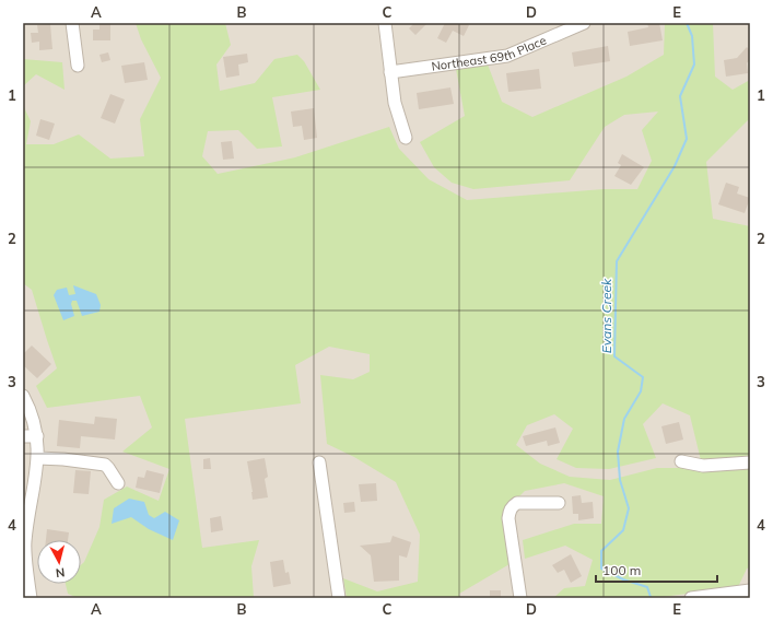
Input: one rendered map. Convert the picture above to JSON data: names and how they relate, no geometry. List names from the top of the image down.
{
  "streets": {
    "street": ["Northeast 69th Place"]
  },
  "water": ["Evans Creek"],
  "scale_bar": "100 m",
  "north": "bottom",
  "grid": {
    "columns": [
      "A",
      "B",
      "C",
      "D",
      "E"
    ],
    "rows": [
      "1",
      "2",
      "3",
      "4"
    ]
  }
}
